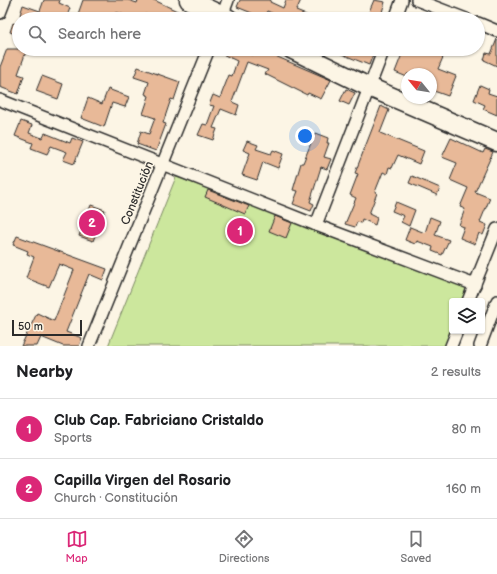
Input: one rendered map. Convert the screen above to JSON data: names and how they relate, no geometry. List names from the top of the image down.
{
  "streets": {
    "street": ["Constitución"]
  },
  "scale_bar": "50 m",
  "north": "top left",
  "page": {
    "search": "Search here",
    "pins": ["2", "1"],
    "scale": "50 m",
    "heading": ["Nearby", "2 results"],
    "list": [
      {
        "mark": "1",
        "name": "Club Cap. Fabriciano Cristaldo",
        "note": "Sports",
        "value": "80 m"
      },
      {
        "mark": "2",
        "name": "Capilla Virgen del Rosario",
        "note": "Church · Constitución",
        "value": "160 m"
      }
    ],
    "nav": ["Map", "Directions", "Saved"]
  }
}
